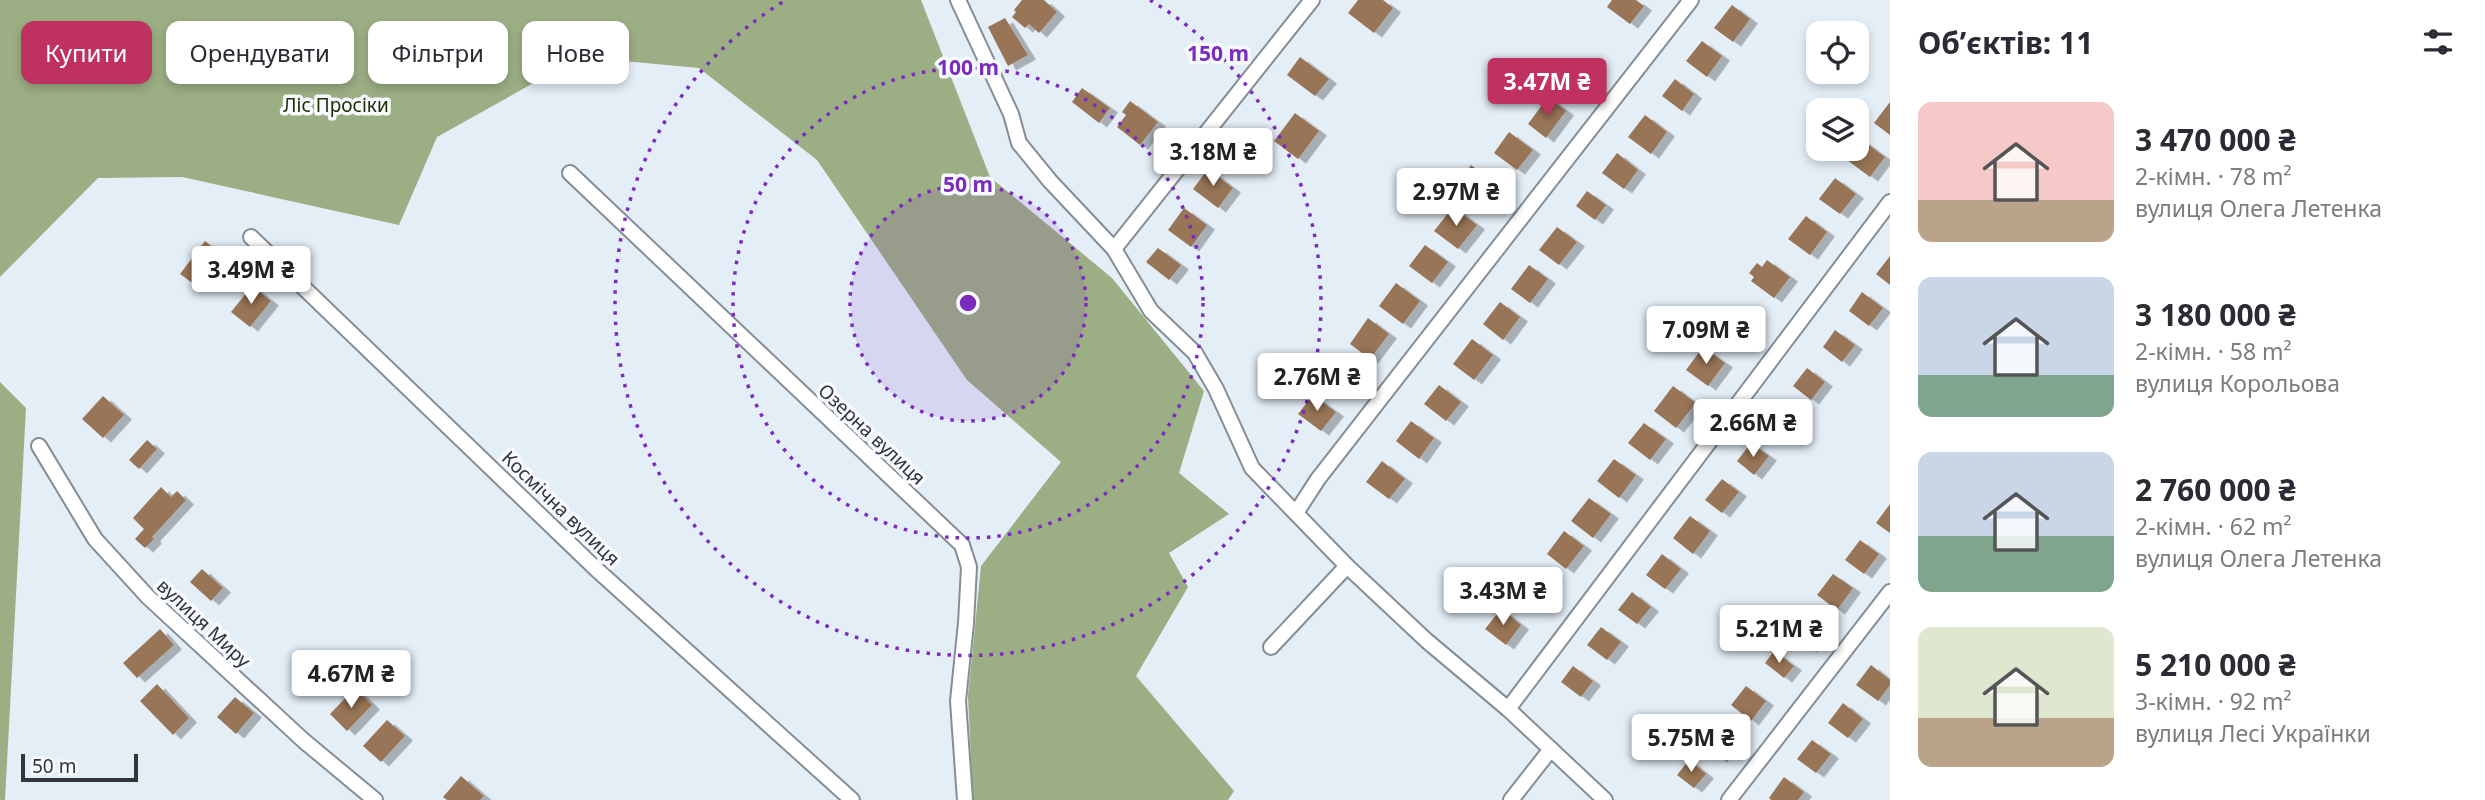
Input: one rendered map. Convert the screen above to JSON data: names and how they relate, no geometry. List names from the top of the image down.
{
  "streets": {
    "street": ["Озерна вулиця", "Космічна вулиця", "вулиця Миру"]
  },
  "parks": ["Ліс Просіки"],
  "scale_bar": "50 m",
  "page": {
    "heading": "Об’єктів: 11",
    "chip": [
      "Купити",
      "Орендувати",
      "Фільтри",
      "Нове"
    ],
    "price": [
      "3.47M ₴",
      "3.18M ₴",
      "2.97M ₴",
      "3.49M ₴",
      "7.09M ₴",
      "2.76M ₴",
      "2.66M ₴",
      "3.43M ₴",
      "5.21M ₴",
      "4.67M ₴",
      "5.75M ₴"
    ],
    "list": [
      {
        "name": "3 470 000 ₴",
        "note": "2-кімн. · 78 m² · вулиця Олега Летенка"
      },
      {
        "name": "3 180 000 ₴",
        "note": "2-кімн. · 58 m² · вулиця Корольова"
      },
      {
        "name": "2 760 000 ₴",
        "note": "2-кімн. · 62 m² · вулиця Олега Летенка"
      },
      {
        "name": "5 210 000 ₴",
        "note": "3-кімн. · 92 m² · вулиця Лесі Українки"
      }
    ],
    "scale": "50 m"
  },
  "rings": ["150 m", "100 m", "50 m"]
}
